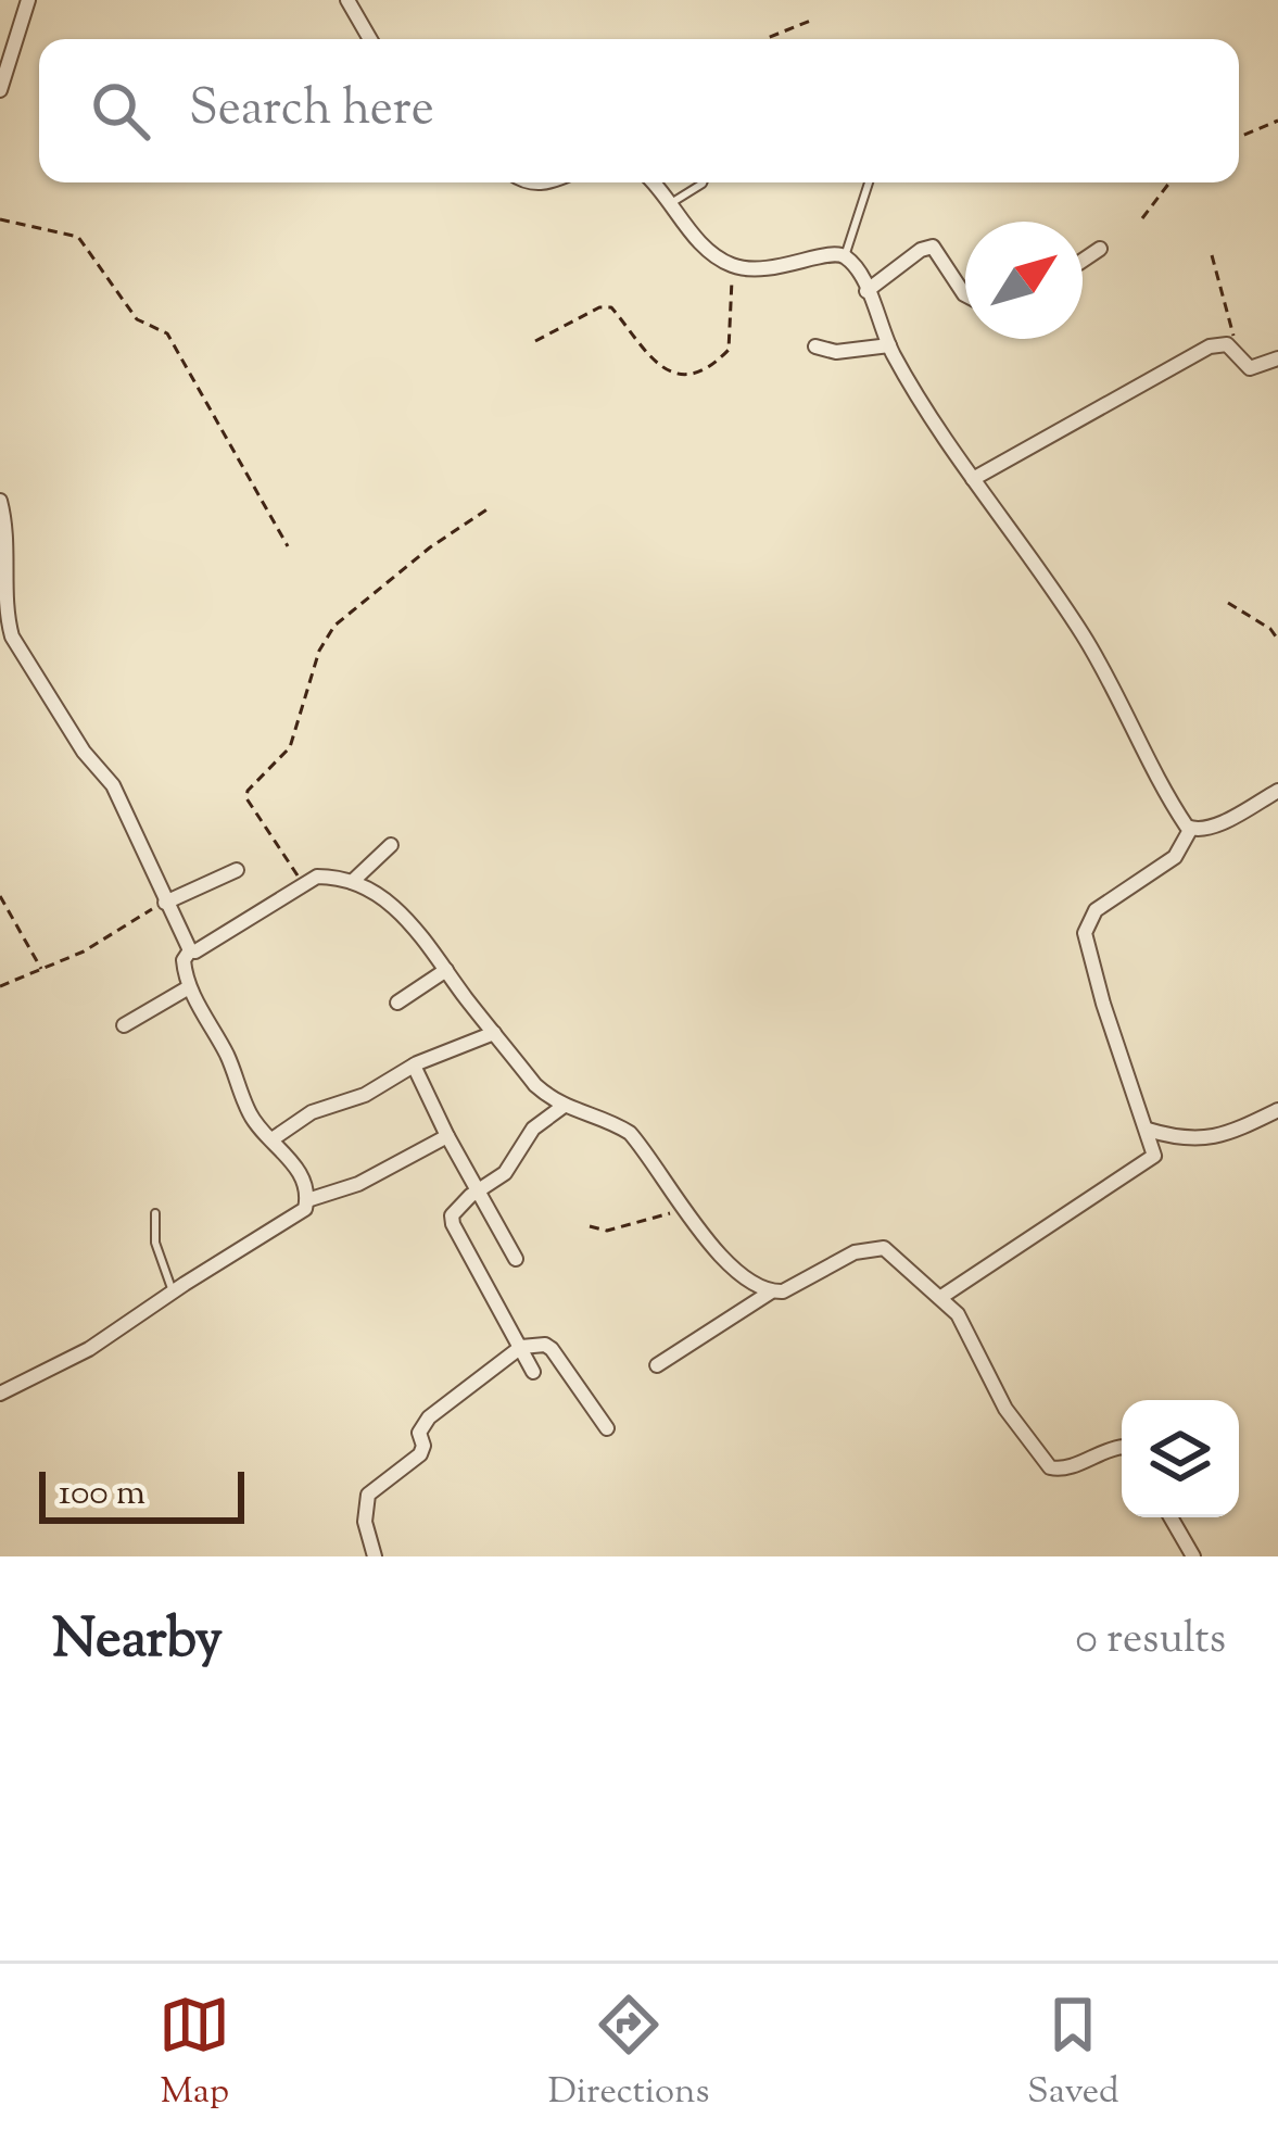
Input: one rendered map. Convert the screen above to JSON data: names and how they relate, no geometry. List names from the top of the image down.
{
  "scale_bar": "100 m",
  "north": "top right",
  "page": {
    "search": "Search here",
    "scale": "100 m",
    "heading": ["Nearby", "0 results"],
    "nav": ["Map", "Directions", "Saved"]
  }
}
